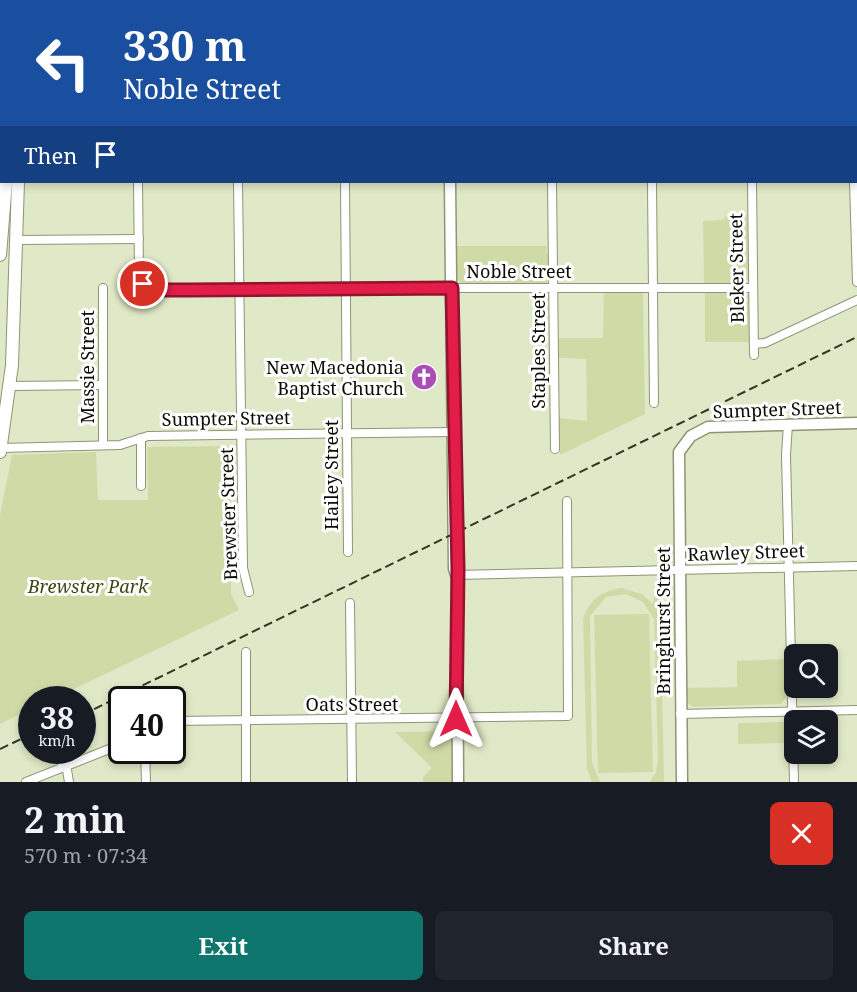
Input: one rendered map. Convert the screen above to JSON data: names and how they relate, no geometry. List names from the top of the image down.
{
  "streets": {
    "street": [
      "Bleker Street",
      "Noble Street",
      "Staples Street",
      "Massie Street",
      "Sumpter Street",
      "Hailey Street",
      "Brewster Street",
      "Rawley Street",
      "Bringhurst Street",
      "Oats Street"
    ]
  },
  "crossings": [
    ["Bleker Street", "Noble Street"],
    ["Noble Street", "Staples Street"],
    ["Noble Street", "Hailey Street"],
    ["Noble Street", "Brewster Street"],
    ["Massie Street", "Sumpter Street"],
    ["Sumpter Street", "Hailey Street"],
    ["Sumpter Street", "Brewster Street"],
    ["Sumpter Street", "Bringhurst Street"],
    ["Rawley Street", "Bringhurst Street"],
    ["Rawley Street", "Oats Street"]
  ],
  "parks": ["Brewster Park"],
  "places": {
    "church": ["New Macedonia Baptist Church"]
  },
  "page": {
    "turn": ["330 m", "Noble Street"],
    "then": "Then",
    "speed": "38 km/h",
    "limit": "40",
    "heading": ["2 min", "570 m · 07:34"],
    "buttons": ["Exit", "Share"]
  }
}
